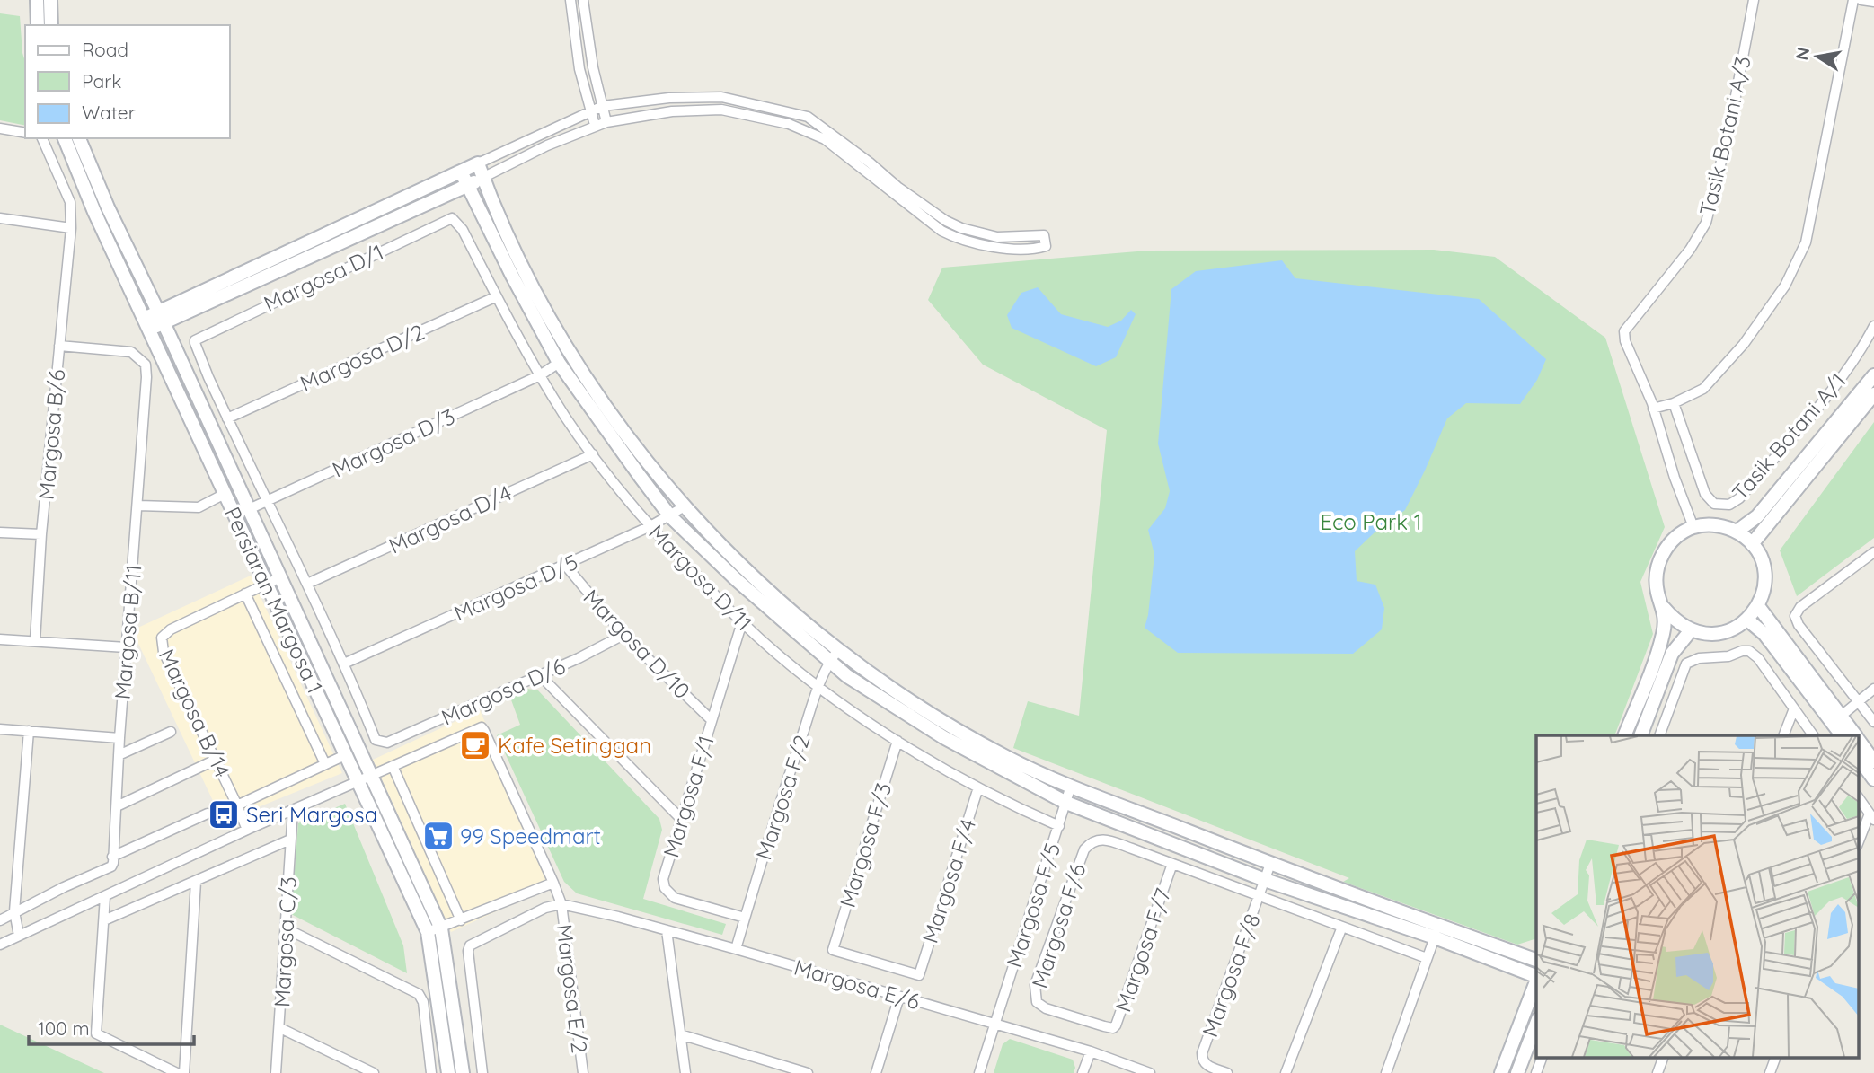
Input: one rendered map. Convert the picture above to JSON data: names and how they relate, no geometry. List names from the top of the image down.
{
  "streets": {
    "street": [
      "Tasik Botani A/3",
      "Margosa D/1",
      "Margosa D/2",
      "Margosa B/6",
      "Tasik Botani A/1",
      "Margosa D/3",
      "Margosa D/4",
      "Margosa D/11",
      "Margosa D/5",
      "Persiaran Margosa 1",
      "Margosa B/11",
      "Margosa D/10",
      "Margosa D/6",
      "Margosa B/14",
      "Margosa F/1",
      "Margosa F/2",
      "Margosa F/3",
      "Margosa F/4",
      "Margosa F/5",
      "Margosa F/6",
      "Margosa C/3",
      "Margosa F/7",
      "Margosa F/8",
      "Margosa E/6",
      "Margosa E/2"
    ]
  },
  "crossings": [
    ["Margosa D/1", "Margosa D/2"],
    ["Margosa D/1", "Margosa D/11"],
    ["Margosa D/2", "Margosa D/11"],
    ["Margosa B/6", "Margosa B/11"],
    ["Margosa D/3", "Margosa D/11"],
    ["Margosa D/3", "Persiaran Margosa 1"],
    ["Margosa D/4", "Margosa D/11"],
    ["Margosa D/11", "Margosa D/5"],
    ["Margosa D/11", "Margosa F/1"],
    ["Margosa D/11", "Margosa F/2"],
    ["Margosa D/11", "Margosa F/3"],
    ["Margosa D/11", "Margosa F/4"],
    ["Margosa D/11", "Margosa F/5"],
    ["Margosa D/5", "Margosa D/10"],
    ["Margosa D/5", "Margosa D/6"],
    ["Persiaran Margosa 1", "Margosa B/14"],
    ["Margosa D/10", "Margosa D/6"],
    ["Margosa D/10", "Margosa F/1"],
    ["Margosa F/1", "Margosa F/2"],
    ["Margosa F/2", "Margosa E/6"],
    ["Margosa F/3", "Margosa F/4"],
    ["Margosa F/5", "Margosa E/6"],
    ["Margosa F/6", "Margosa F/7"],
    ["Margosa E/6", "Margosa E/2"]
  ],
  "parks": ["Eco Park 1"],
  "places": {
    "cafe": ["Kafe Setinggan"],
    "bus stop": ["Seri Margosa"],
    "supermarket": ["99 Speedmart"]
  },
  "legend": ["Road", "Park", "Water"],
  "scale_bar": "100 m",
  "north": "left"
}
